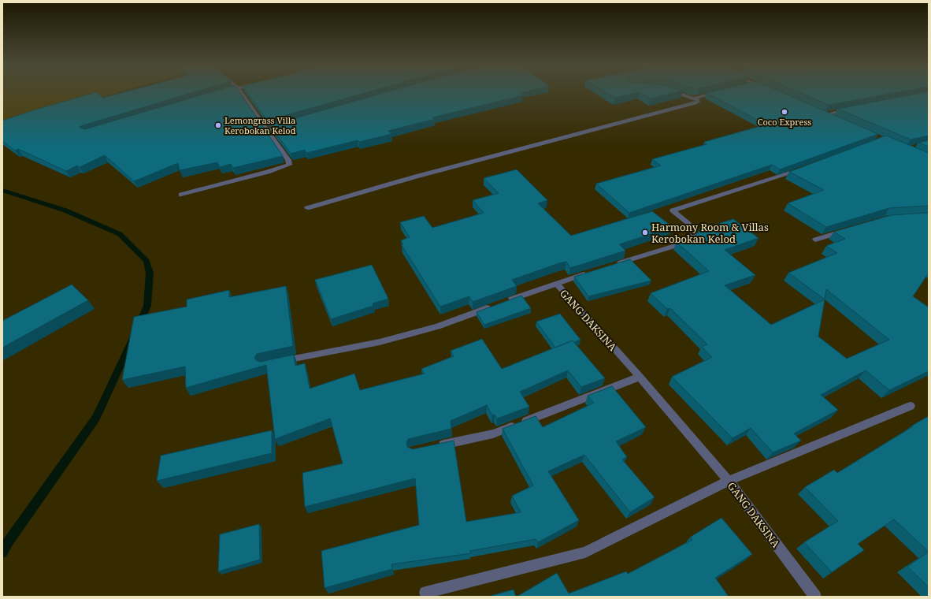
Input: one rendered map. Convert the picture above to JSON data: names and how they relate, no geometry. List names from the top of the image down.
{
  "streets": {
    "street": ["GANG DAKSINA"]
  },
  "places": ["Coco Express", "Lemongrass Villa Kerobokan Kelod", "Harmony Room & Villas Kerobokan Kelod"]
}
